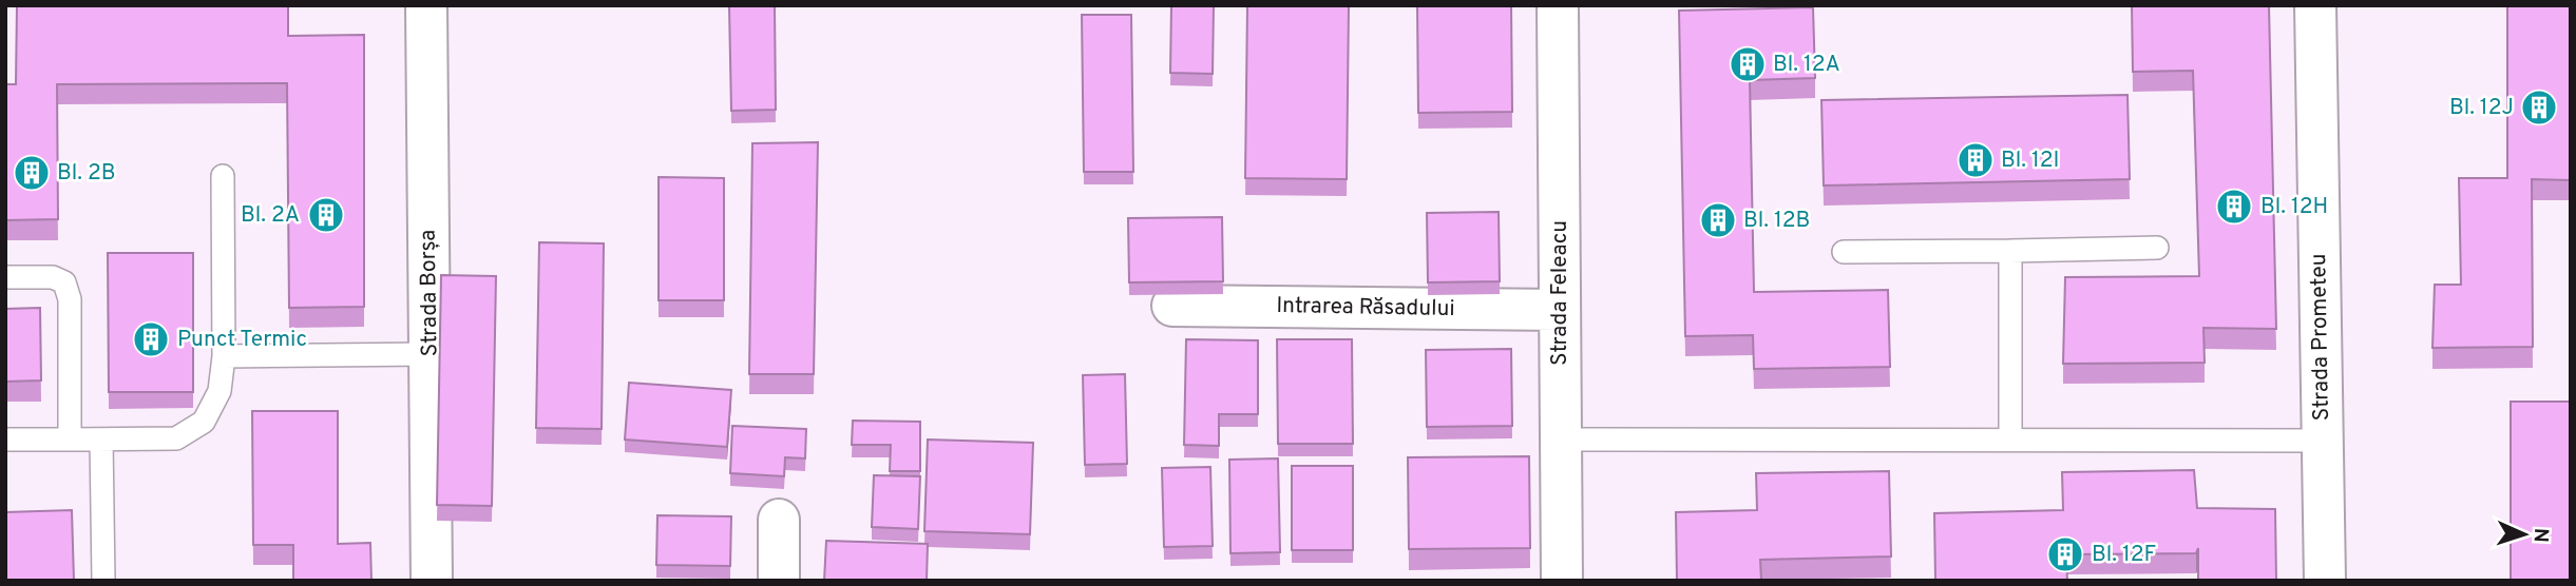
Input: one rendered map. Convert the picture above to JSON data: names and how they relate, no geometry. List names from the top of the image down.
{
  "streets": {
    "street": [
      "Strada Borșa",
      "Strada Feleacu",
      "Intrarea Răsadului",
      "Strada Prometeu"
    ]
  },
  "crossings": [
    ["Strada Feleacu", "Intrarea Răsadului"]
  ],
  "places": {
    "building": [
      "Bl. 12A",
      "Bl. 12J",
      "Bl. 12I",
      "Bl. 2B",
      "Bl. 12H",
      "Bl. 2A",
      "Bl. 12B",
      "Punct Termic",
      "Bl. 12F"
    ]
  },
  "north": "right"
}
